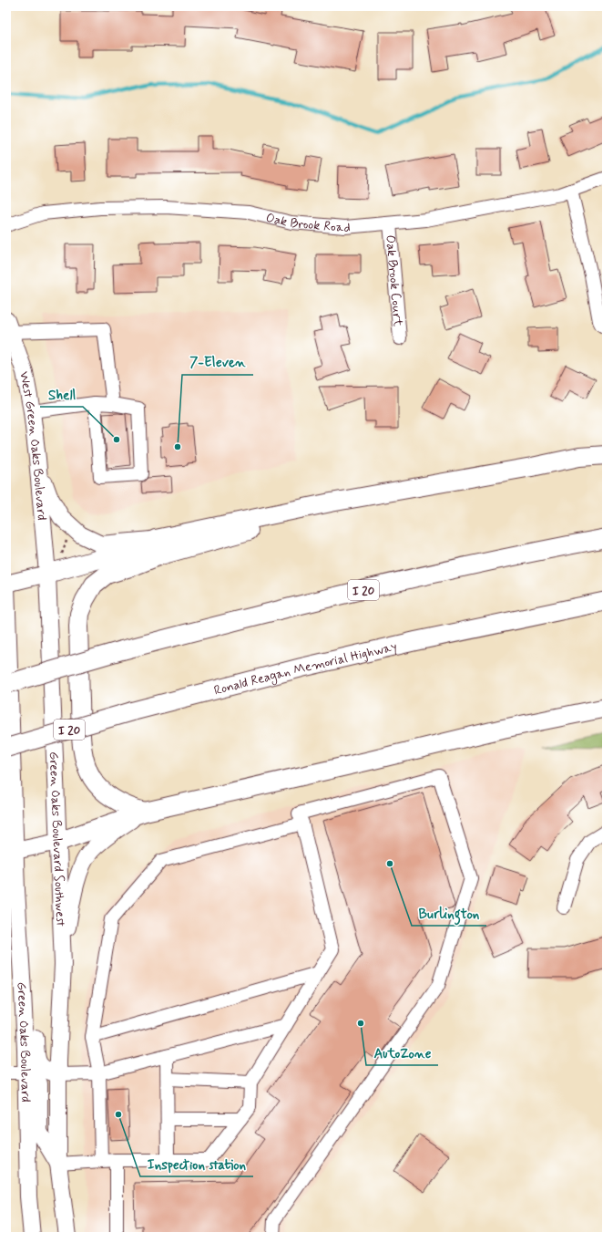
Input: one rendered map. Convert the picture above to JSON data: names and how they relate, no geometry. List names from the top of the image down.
{
  "streets": {
    "highway": ["I 20", "Ronald Reagan Memorial Highway"],
    "main road": ["West Green Oaks Boulevard", "Green Oaks Boulevard Southwest", "Green Oaks Boulevard"],
    "street": ["Oak Brook Road", "Oak Brook Court"]
  },
  "crossings": [
    ["Oak Brook Road", "Oak Brook Court"],
    ["West Green Oaks Boulevard", "Green Oaks Boulevard Southwest"]
  ],
  "places": [
    "Shell",
    "7-Eleven",
    "Burlington",
    "AutoZone",
    "Inspection station"
  ]
}
